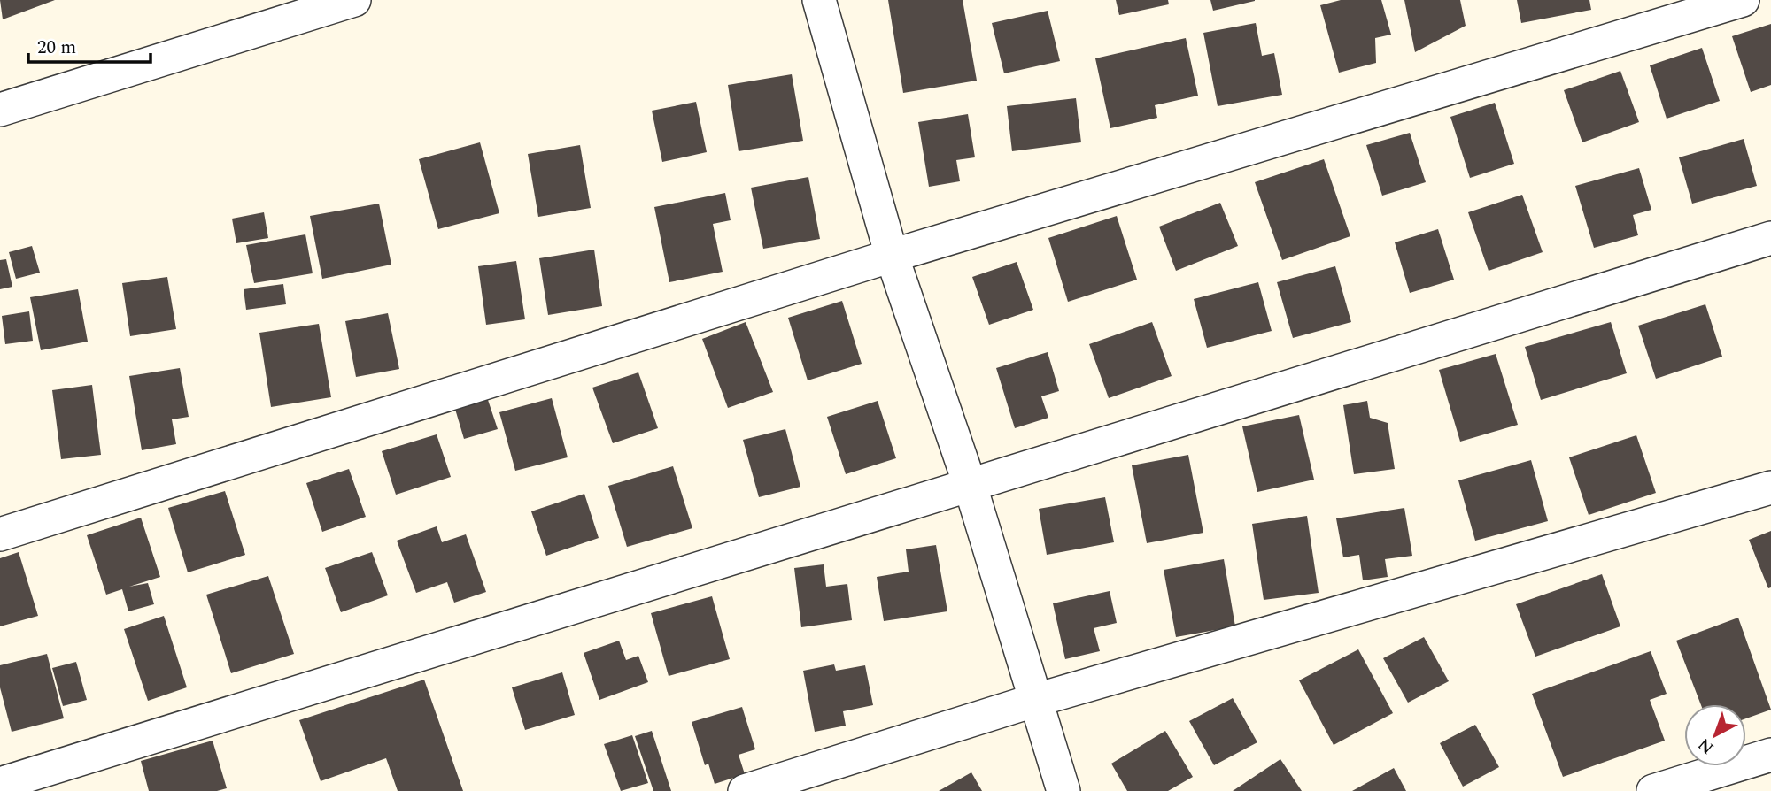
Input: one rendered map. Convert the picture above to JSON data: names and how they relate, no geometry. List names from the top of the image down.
{
  "scale_bar": "20 m",
  "north": "bottom left"
}
